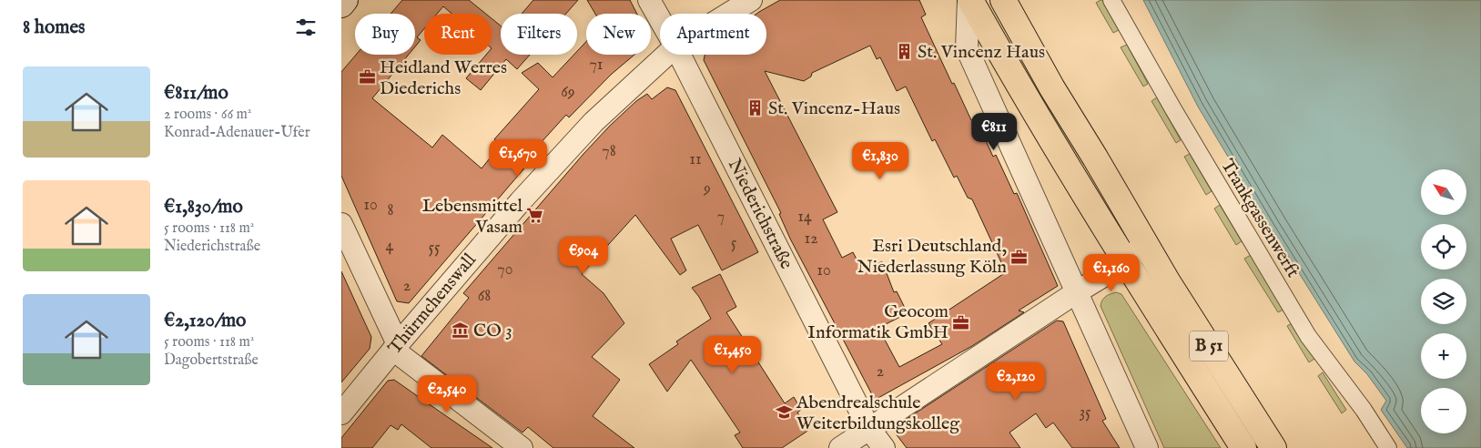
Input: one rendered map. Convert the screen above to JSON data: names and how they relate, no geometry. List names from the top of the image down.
{
  "streets": {
    "main road": ["B 51"],
    "street": ["Niederichstraße", "Trankgassenwerft", "Thürmchenswall"]
  },
  "places": {
    "building": ["St. Vincenz Haus", "St. Vincenz-Haus"],
    "office": ["Heidland Werres Diederichs", "Esri Deutschland, Niederlassung Köln", "Geocom Informatik GmbH"],
    "supermarket": ["Lebensmittel Vasam"],
    "museum": ["CO 3"],
    "school or university": ["Abendrealschule Weiterbildungskolleg"]
  },
  "house_numbers": [
    "71",
    "69",
    "78",
    "11",
    "9",
    "10",
    "8",
    "7",
    "14",
    "12",
    "5",
    "4",
    "55",
    "70",
    "10",
    "2",
    "68",
    "2",
    "35"
  ],
  "north": "top left",
  "page": {
    "heading": "8 homes",
    "chip": [
      "Buy",
      "Rent",
      "Filters",
      "New",
      "Apartment"
    ],
    "list": [
      {
        "name": "€811/mo",
        "note": "2 rooms · 66 m² · Konrad-Adenauer-Ufer"
      },
      {
        "name": "€1,830/mo",
        "note": "5 rooms · 118 m² · Niederichstraße"
      },
      {
        "name": "€2,120/mo",
        "note": "5 rooms · 118 m² · Dagobertstraße"
      }
    ],
    "price": [
      "€811",
      "€1,670",
      "€1,830",
      "€904",
      "€1,160",
      "€1,450",
      "€2,120",
      "€2,540"
    ],
    "map_buttons": ["+", "−"]
  }
}
